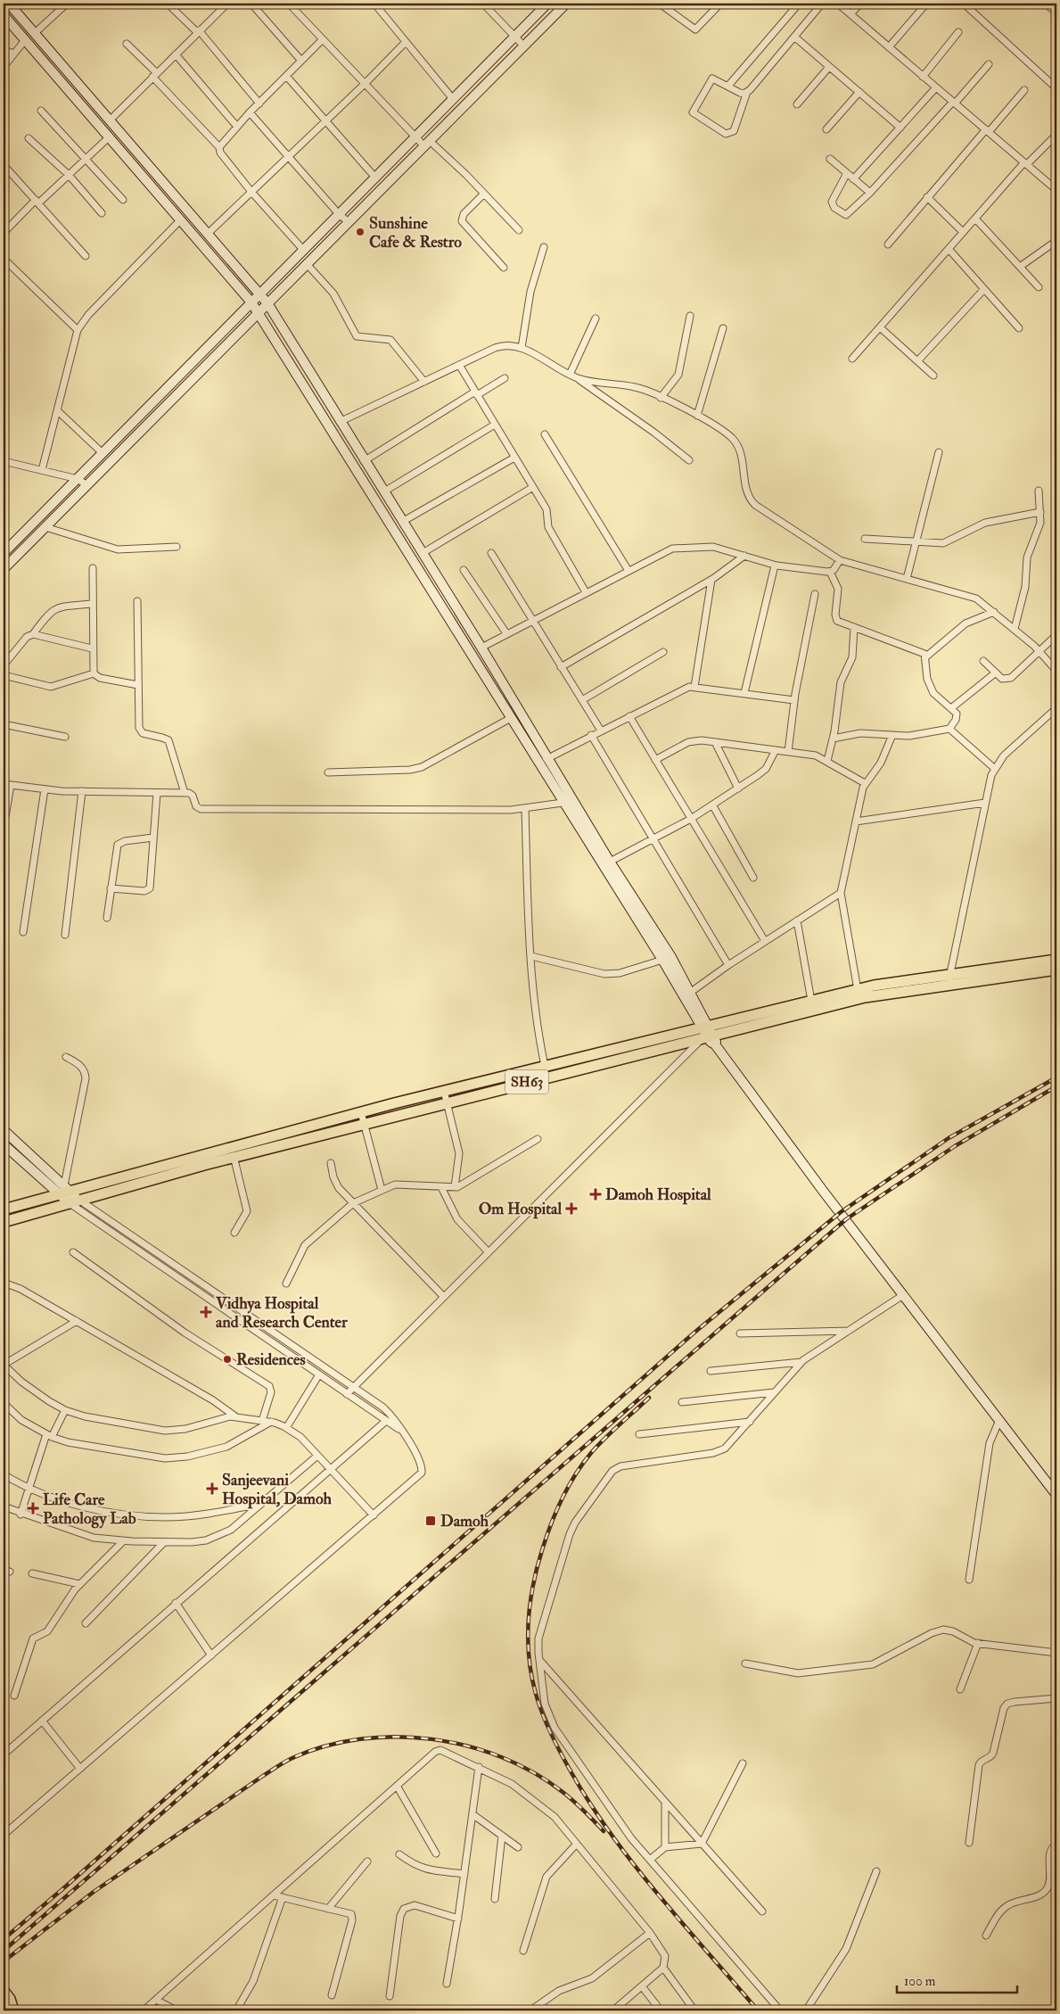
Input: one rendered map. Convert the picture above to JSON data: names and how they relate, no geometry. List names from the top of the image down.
{
  "streets": {
    "main road": ["SH63"]
  },
  "places": {
    "other": ["Sunshine Cafe & Restro", "Residences"],
    "health": [
      "Damoh Hospital",
      "Om Hospital",
      "Vidhya Hospital and Research Center",
      "Sanjeevani Hospital, Damoh",
      "Life Care Pathology Lab"
    ],
    "transit": ["Damoh"]
  },
  "scale_bar": "100 m"
}
